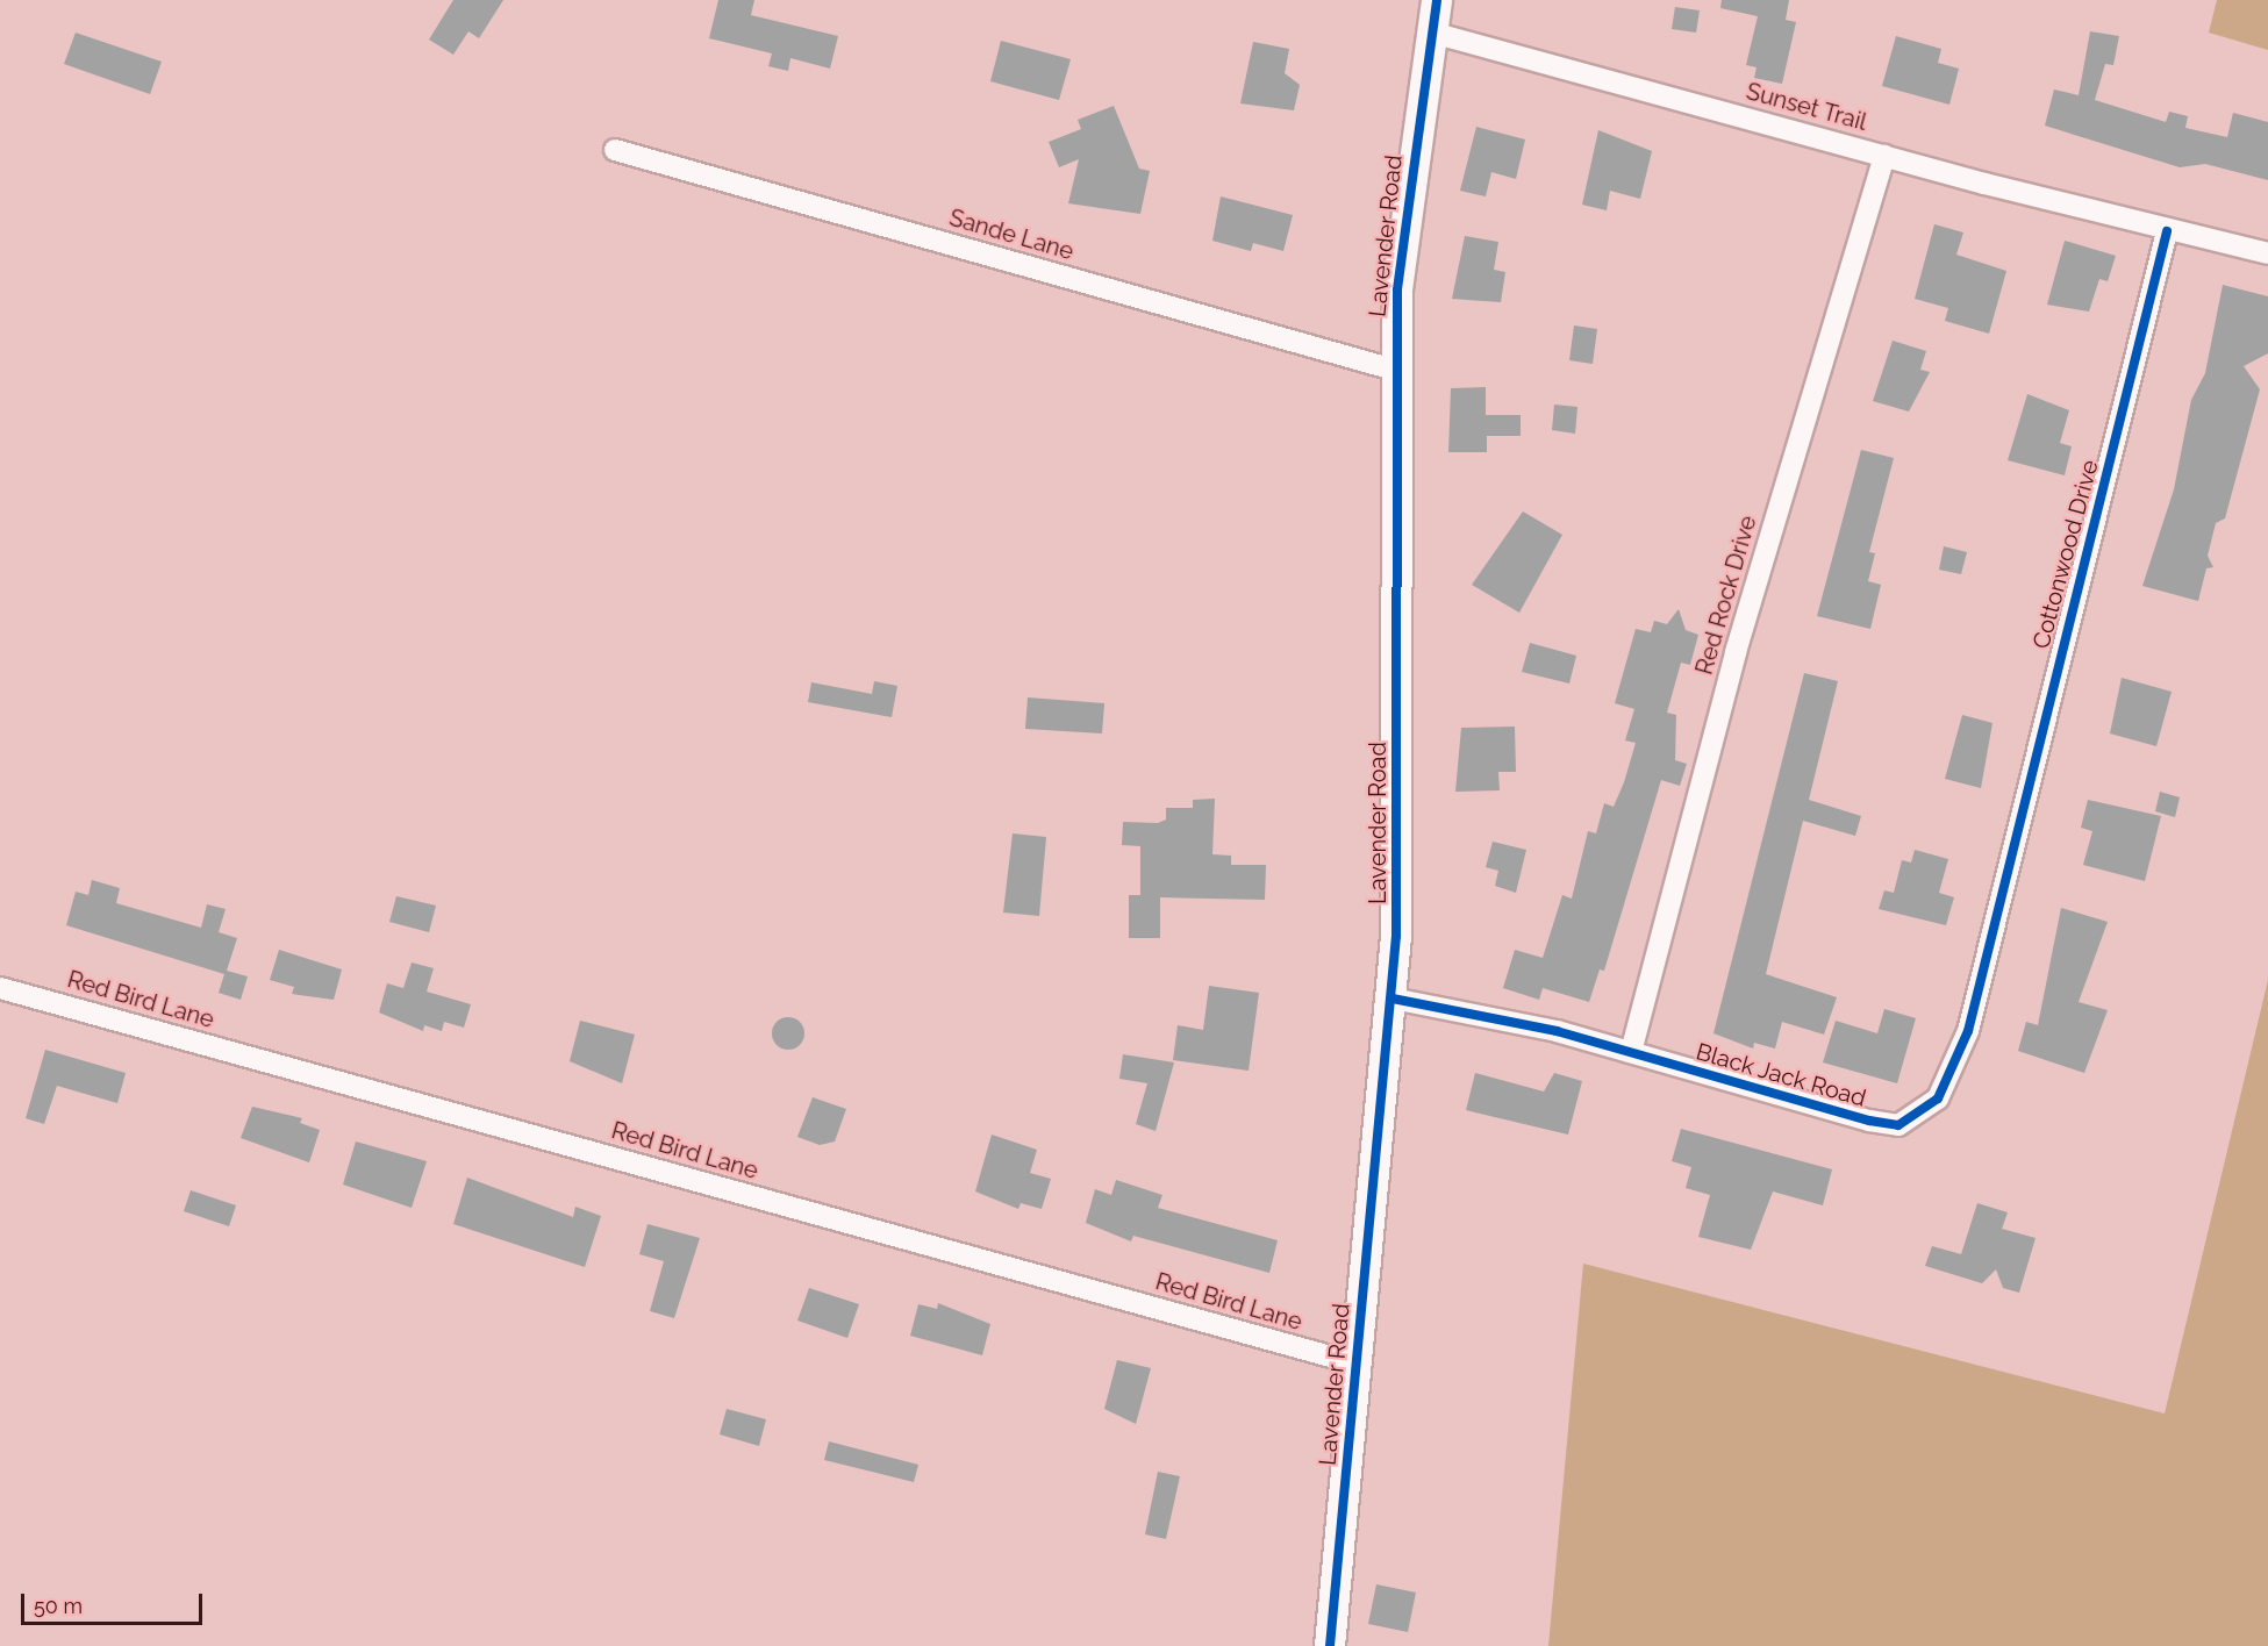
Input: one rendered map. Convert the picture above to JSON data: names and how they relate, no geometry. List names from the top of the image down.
{
  "streets": {
    "street": [
      "Sunset Trail",
      "Sande Lane",
      "Lavender Road",
      "Cottonwood Drive",
      "Red Rock Drive",
      "Red Bird Lane",
      "Black Jack Road"
    ]
  },
  "crossings": [
    ["Sunset Trail", "Lavender Road"],
    ["Sunset Trail", "Cottonwood Drive"],
    ["Sunset Trail", "Red Rock Drive"],
    ["Sande Lane", "Lavender Road"],
    ["Lavender Road", "Red Bird Lane"],
    ["Lavender Road", "Black Jack Road"],
    ["Cottonwood Drive", "Black Jack Road"],
    ["Red Rock Drive", "Black Jack Road"]
  ],
  "scale_bar": "50 m"
}
